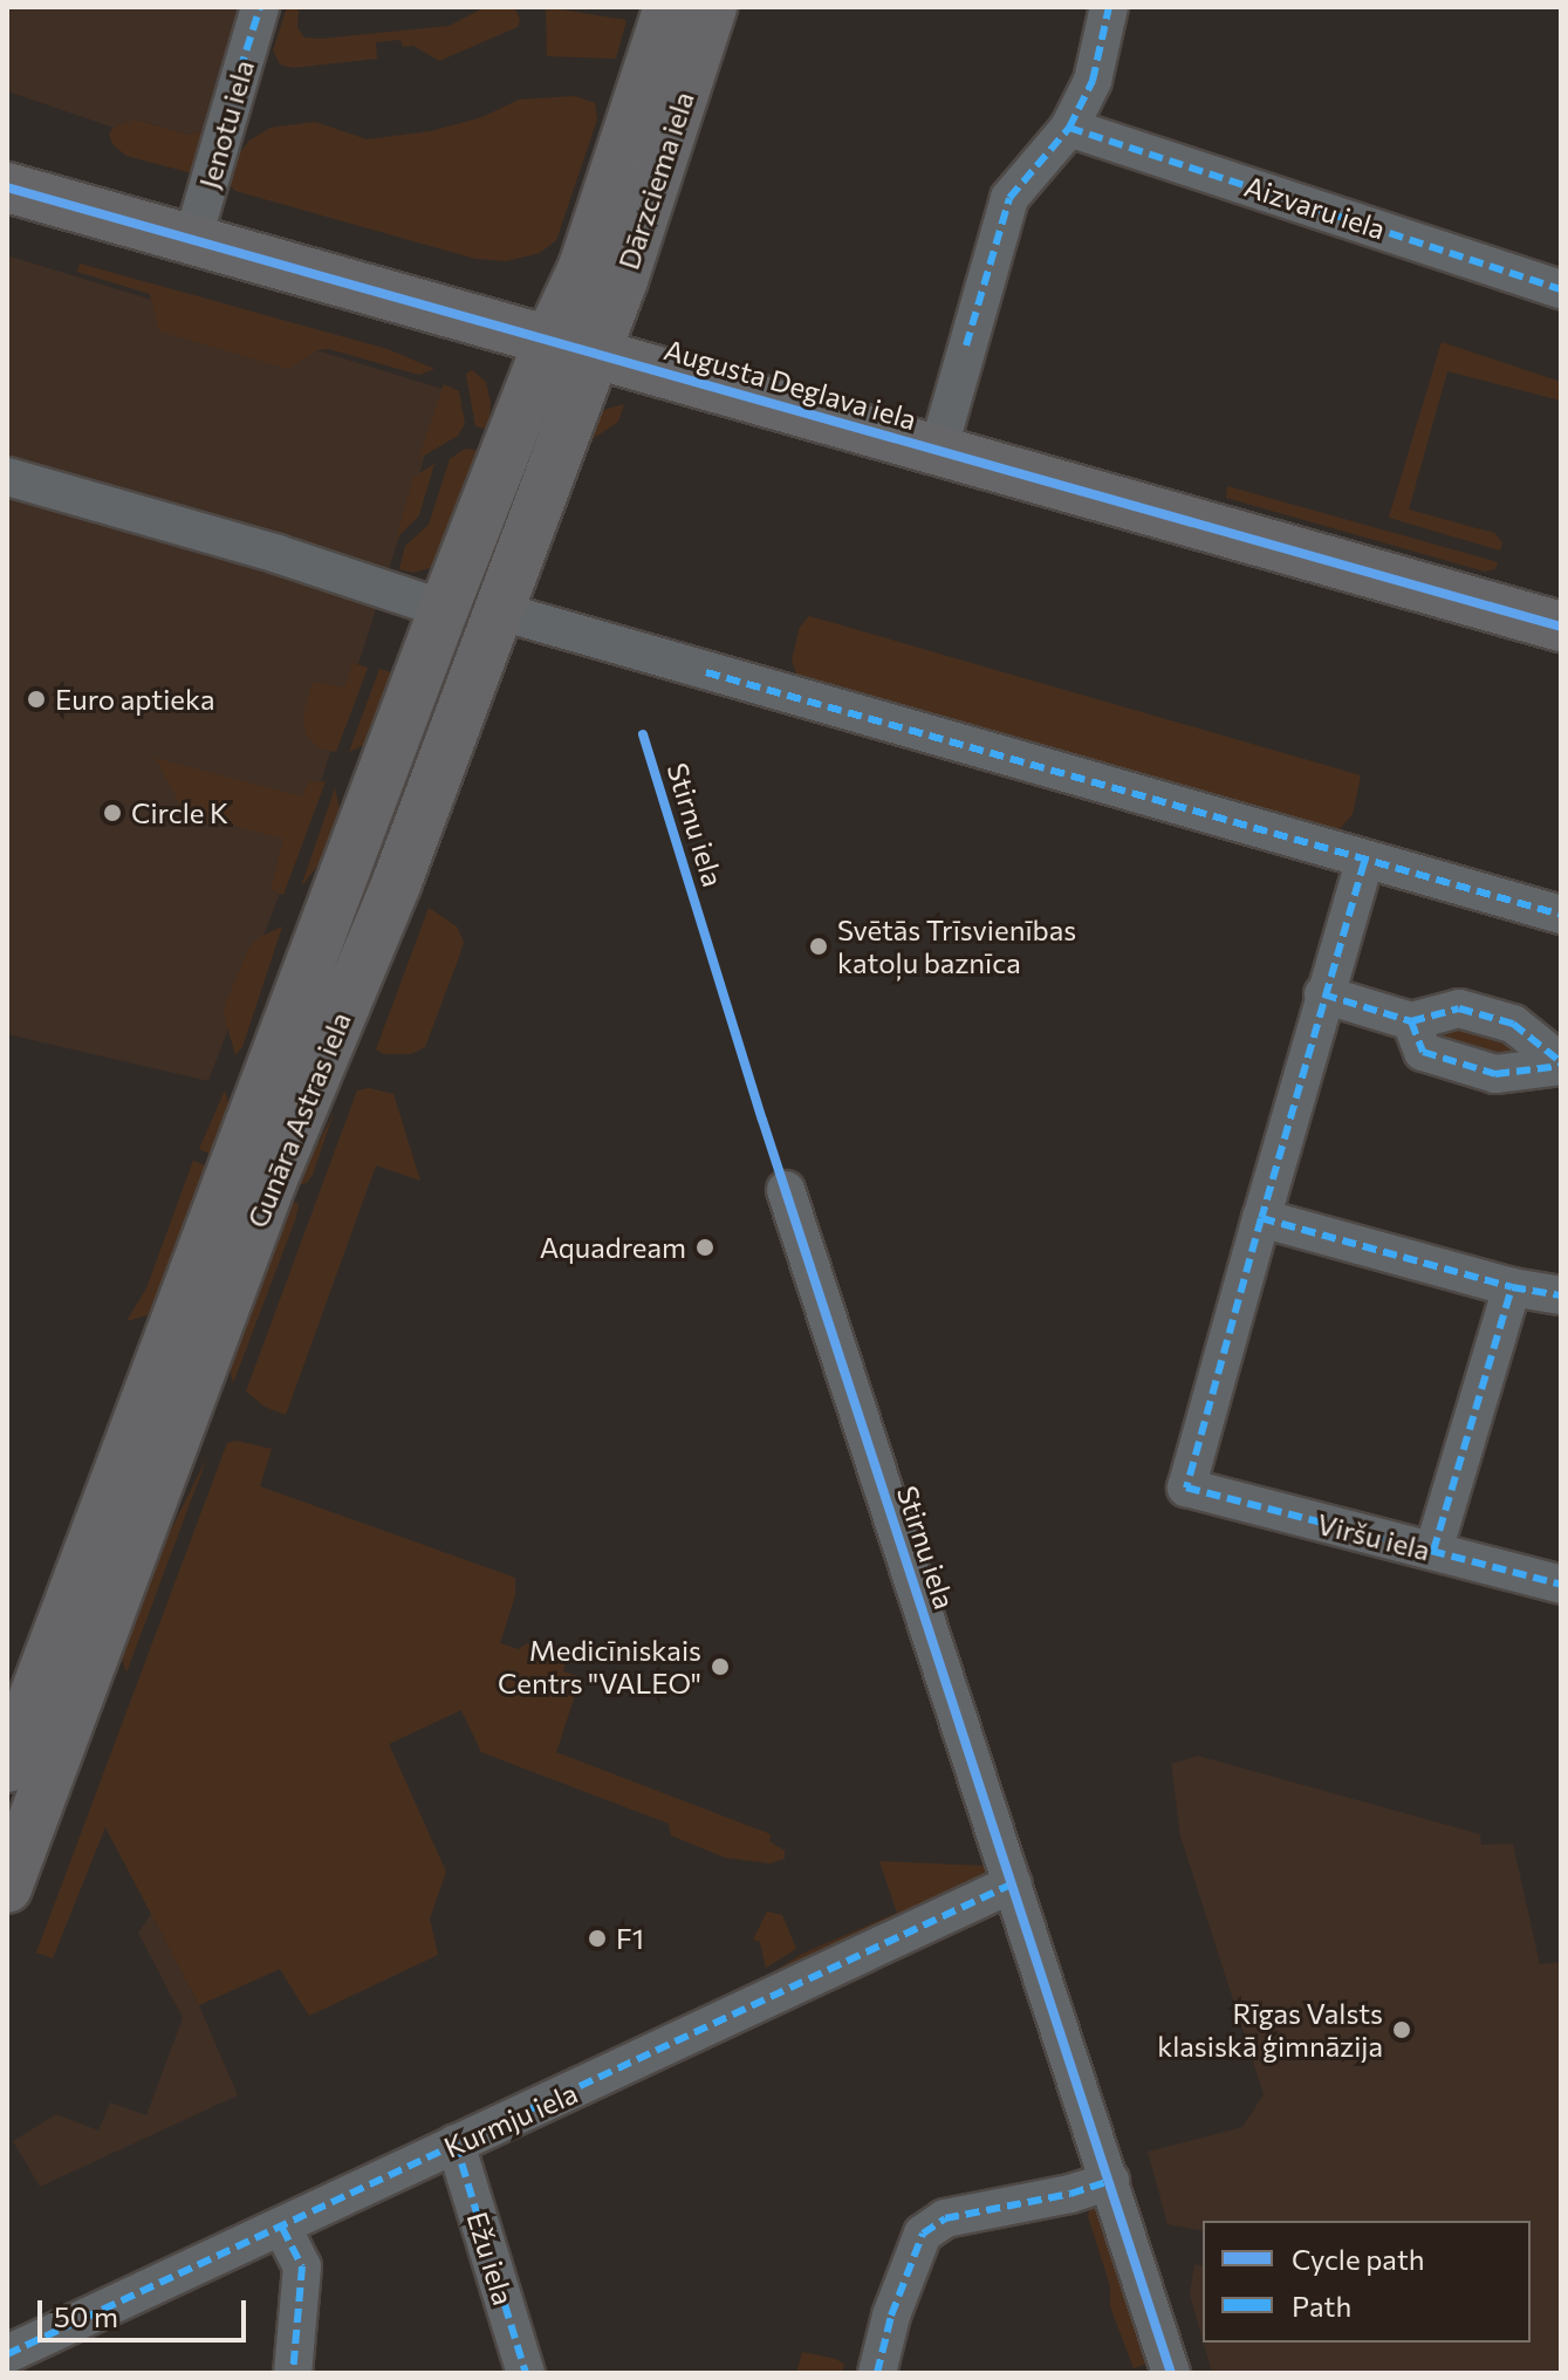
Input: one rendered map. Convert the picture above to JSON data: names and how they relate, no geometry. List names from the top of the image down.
{
  "streets": {
    "main road": ["Dārzciema iela", "Augusta Deglava iela", "Gunāra Astras iela"],
    "street": [
      "Jenotu iela",
      "Aizvaru iela",
      "Stirnu iela",
      "Viršu iela",
      "Kurmju iela",
      "Ežu iela"
    ]
  },
  "crossings": [
    ["Jenotu iela", "Augusta Deglava iela"],
    ["Dārzciema iela", "Augusta Deglava iela"],
    ["Dārzciema iela", "Gunāra Astras iela"],
    ["Augusta Deglava iela", "Gunāra Astras iela"],
    ["Stirnu iela", "Kurmju iela"],
    ["Kurmju iela", "Ežu iela"]
  ],
  "places": [
    "Euro aptieka",
    "Circle K",
    "Svētās Trīsvienības katoļu baznīca",
    "Aquadream",
    "Medicīniskais Centrs \"VALEO\"",
    "F1",
    "Rīgas Valsts klasiskā ģimnāzija"
  ],
  "legend": ["Cycle path", "Path"],
  "scale_bar": "50 m"
}
